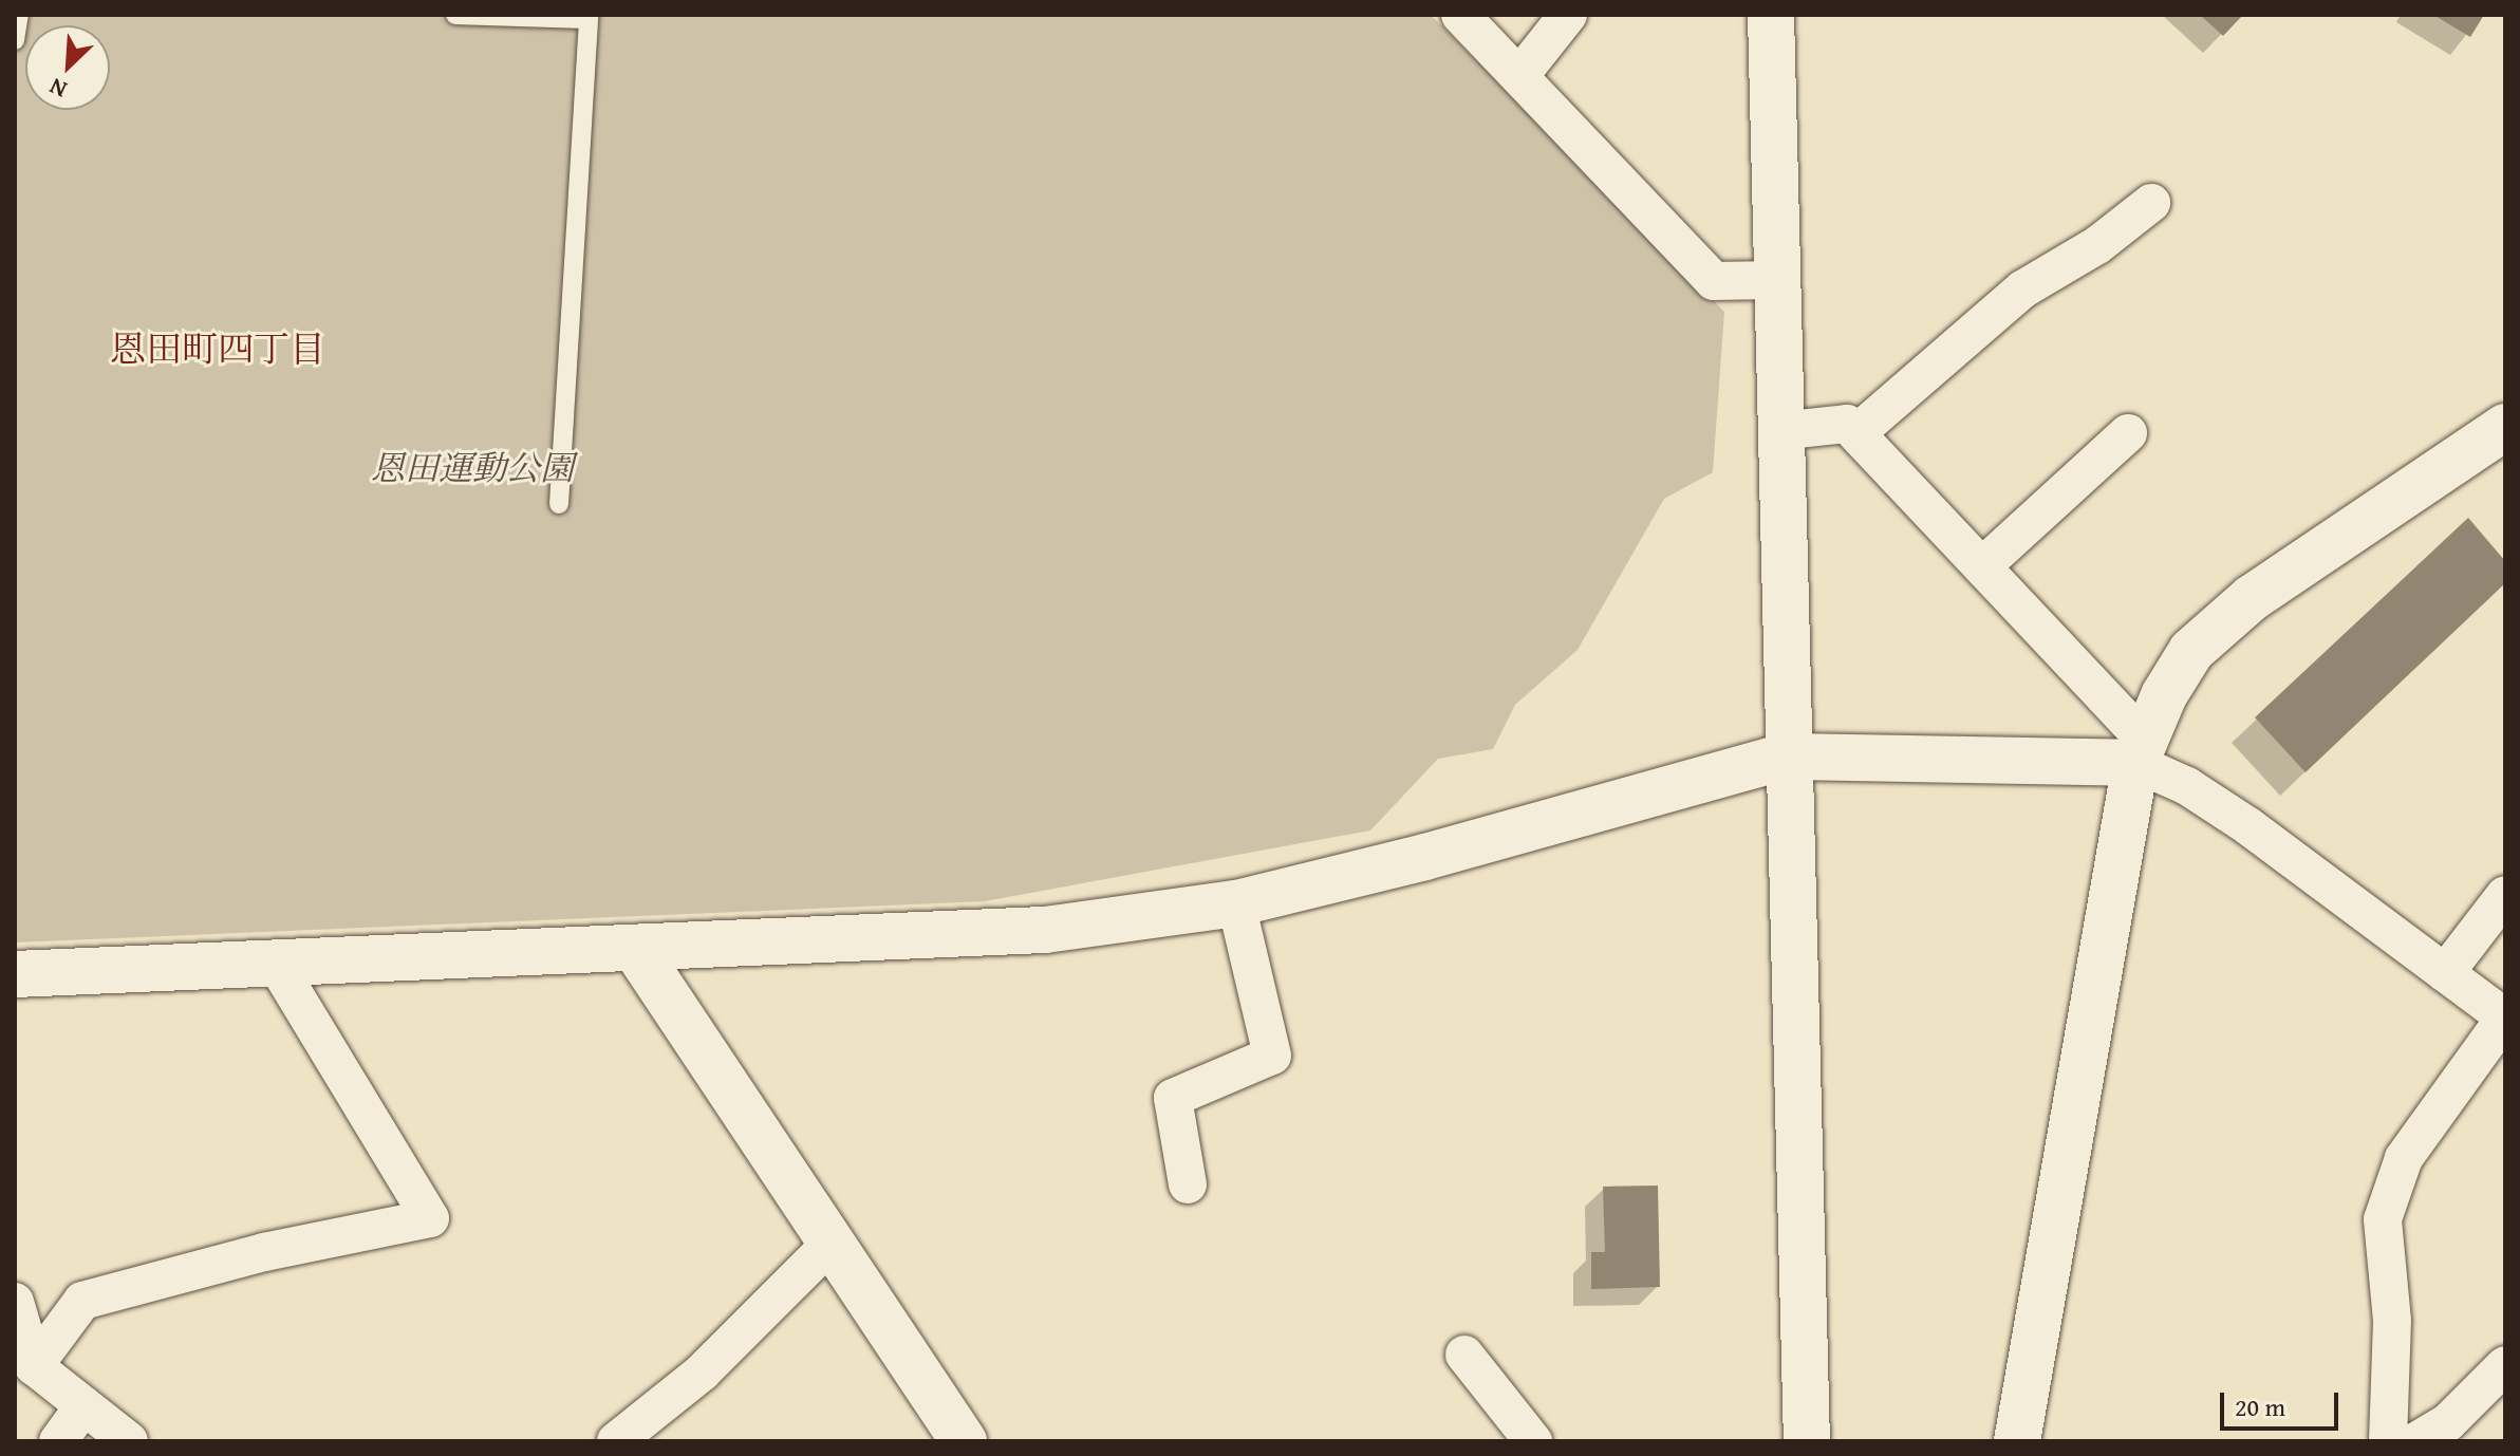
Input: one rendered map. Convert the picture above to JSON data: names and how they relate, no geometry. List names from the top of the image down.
{
  "districts": ["恩田町四丁目"],
  "parks": ["恩田運動公園"],
  "scale_bar": "20 m",
  "north": "bottom left"
}
